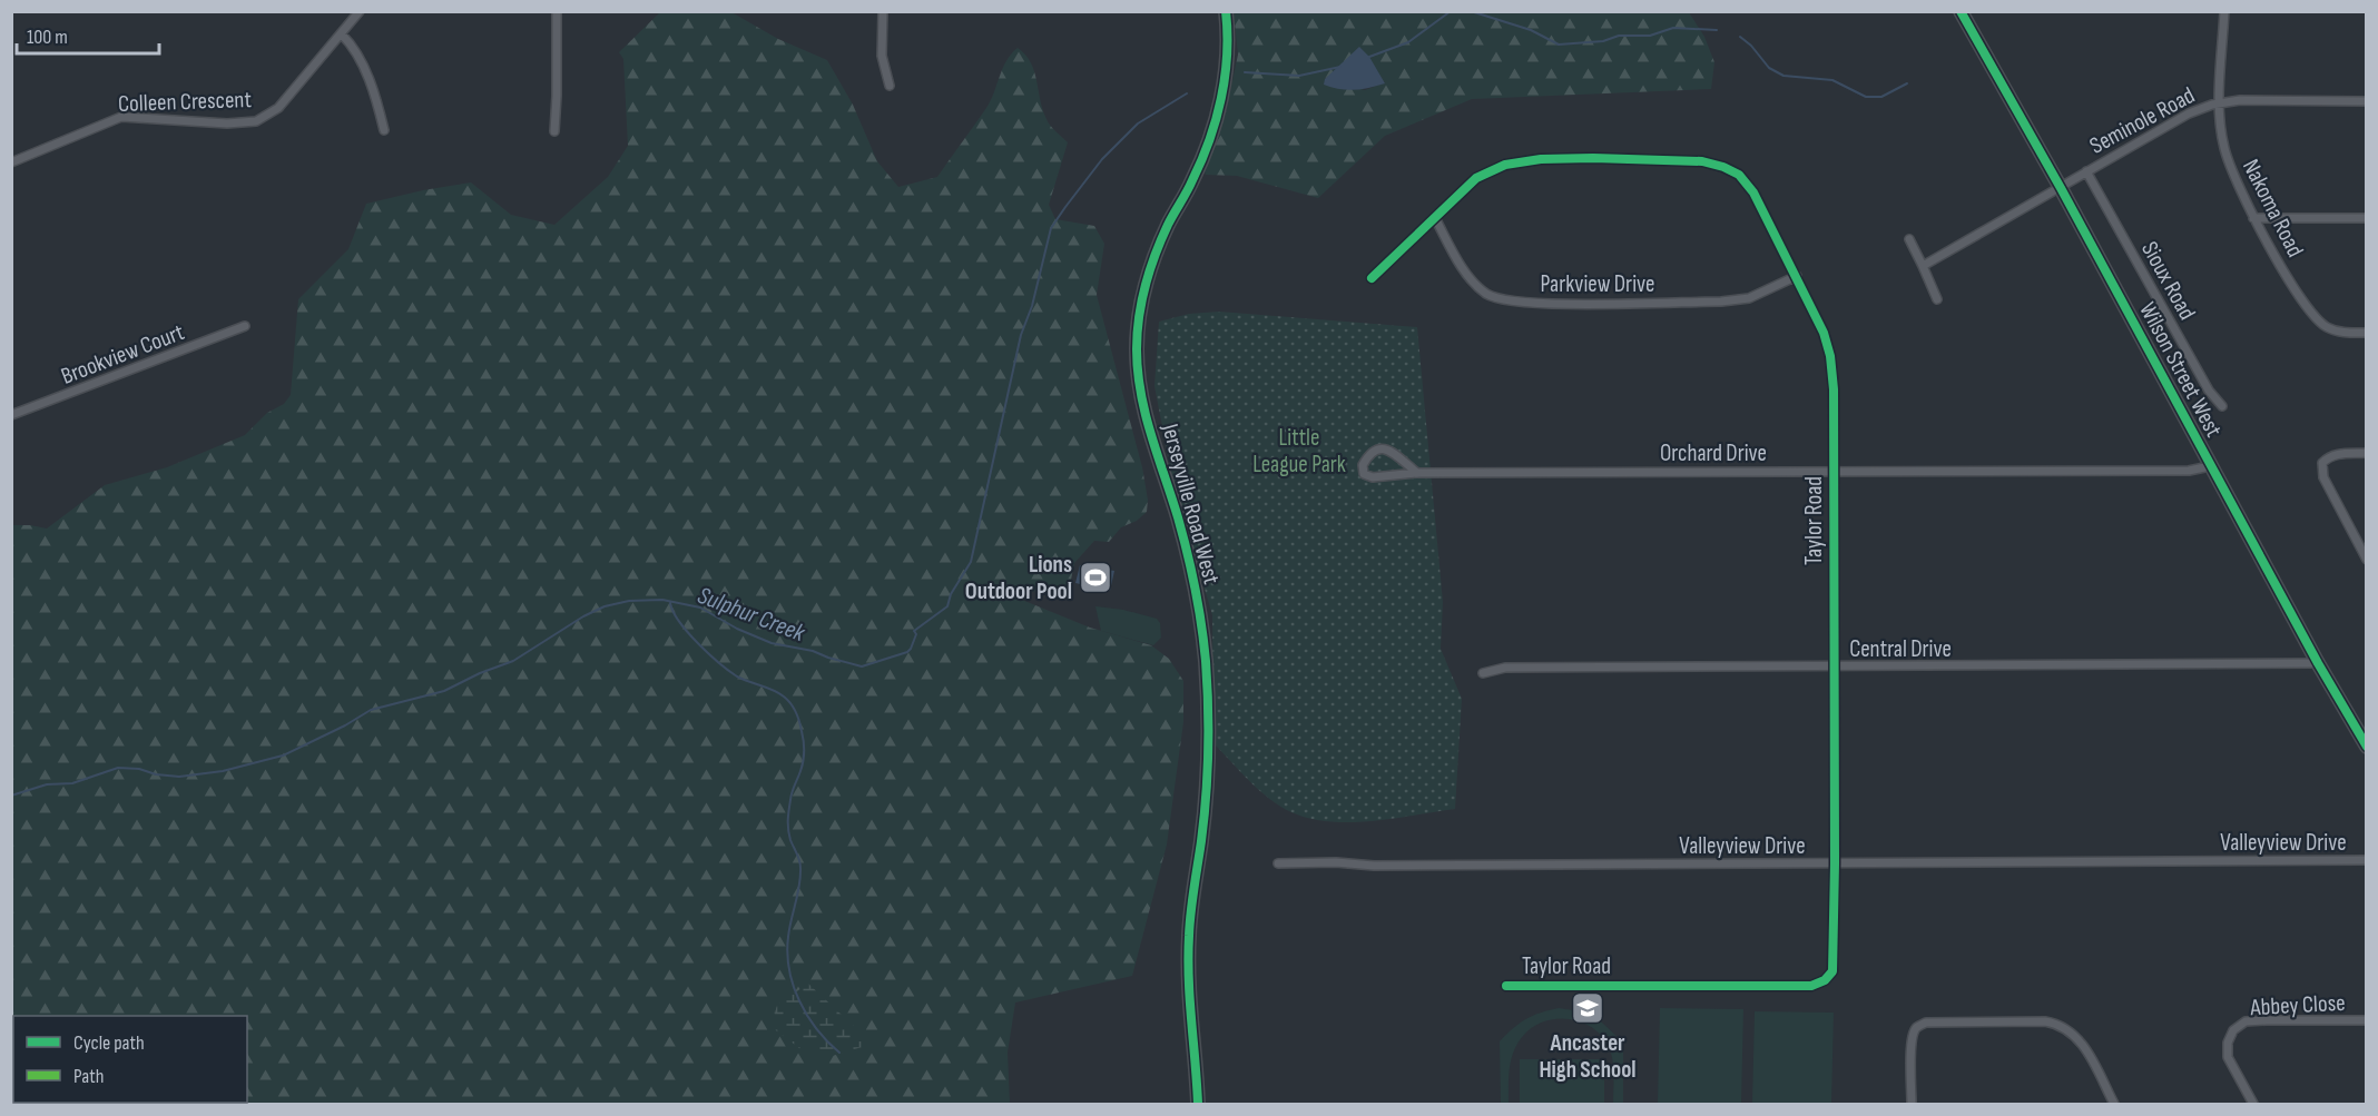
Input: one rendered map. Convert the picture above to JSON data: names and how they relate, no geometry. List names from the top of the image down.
{
  "streets": {
    "main road": ["Wilson Street West", "Jerseyville Road West"],
    "street": [
      "Colleen Crescent",
      "Seminole Road",
      "Nakoma Road",
      "Sioux Road",
      "Parkview Drive",
      "Brookview Court",
      "Orchard Drive",
      "Taylor Road",
      "Central Drive",
      "Valleyview Drive",
      "Abbey Close"
    ]
  },
  "crossings": [
    ["Seminole Road", "Nakoma Road"],
    ["Seminole Road", "Sioux Road"],
    ["Seminole Road", "Wilson Street West"],
    ["Parkview Drive", "Taylor Road"],
    ["Wilson Street West", "Orchard Drive"],
    ["Wilson Street West", "Central Drive"],
    ["Orchard Drive", "Taylor Road"],
    ["Taylor Road", "Central Drive"],
    ["Taylor Road", "Valleyview Drive"]
  ],
  "water": ["Sulphur Creek"],
  "parks": ["Little League Park"],
  "places": {
    "sports": ["Lions Outdoor Pool"],
    "school or university": ["Ancaster High School"]
  },
  "legend": ["Cycle path", "Path"],
  "scale_bar": "100 m"
}
